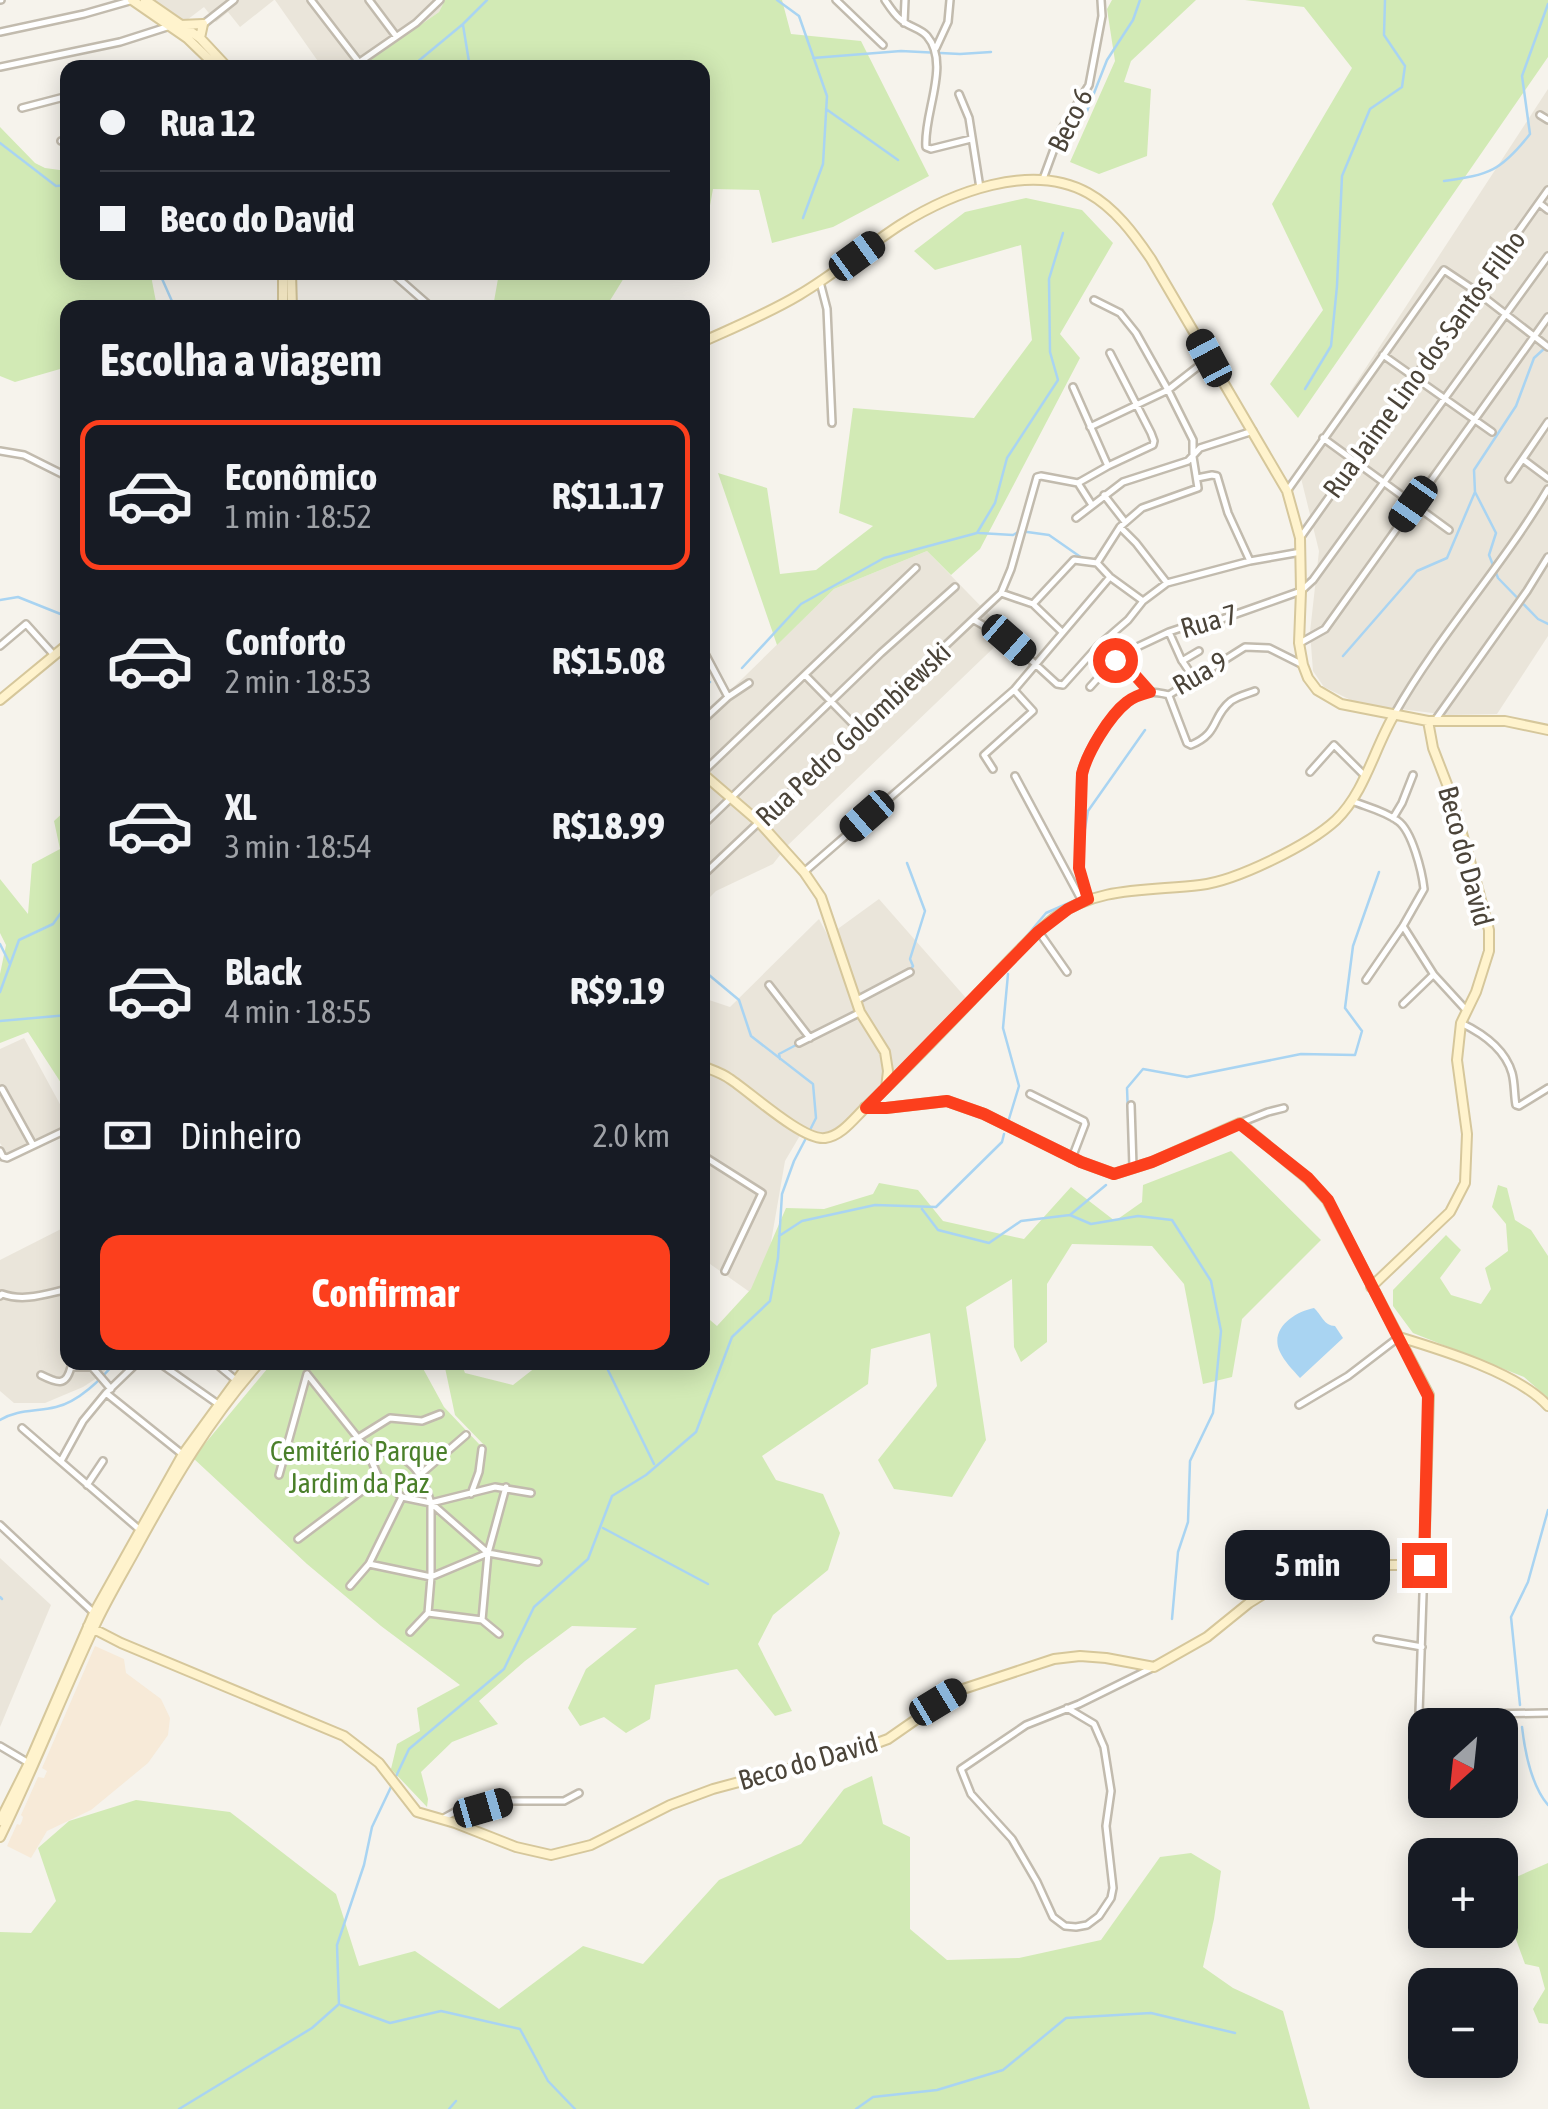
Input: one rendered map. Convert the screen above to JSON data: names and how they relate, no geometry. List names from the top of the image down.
{
  "streets": {
    "street": [
      "Beco 6",
      "Rua Jaime Lino dos Santos Filho",
      "Rua 7",
      "Rua 9",
      "Rua Pedro Golombiewski",
      "Beco do David"
    ]
  },
  "parks": ["Cemitério Parque Jardim da Paz"],
  "north": "bottom left",
  "page": {
    "banner": ["Rua 12", "Beco do David"],
    "heading": "Escolha a viagem",
    "list": [
      {
        "name": "Econômico",
        "note": "1 min · 18:52",
        "value": "R$11.17"
      },
      {
        "name": "Conforto",
        "note": "2 min · 18:53",
        "value": "R$15.08"
      },
      {
        "name": "XL",
        "note": "3 min · 18:54",
        "value": "R$18.99"
      },
      {
        "name": "Black",
        "note": "4 min · 18:55",
        "value": "R$9.19"
      }
    ],
    "pay": ["Dinheiro", "2.0 km"],
    "buttons": "Confirmar",
    "bubble": "5 min",
    "map_buttons": ["+", "−"]
  }
}
